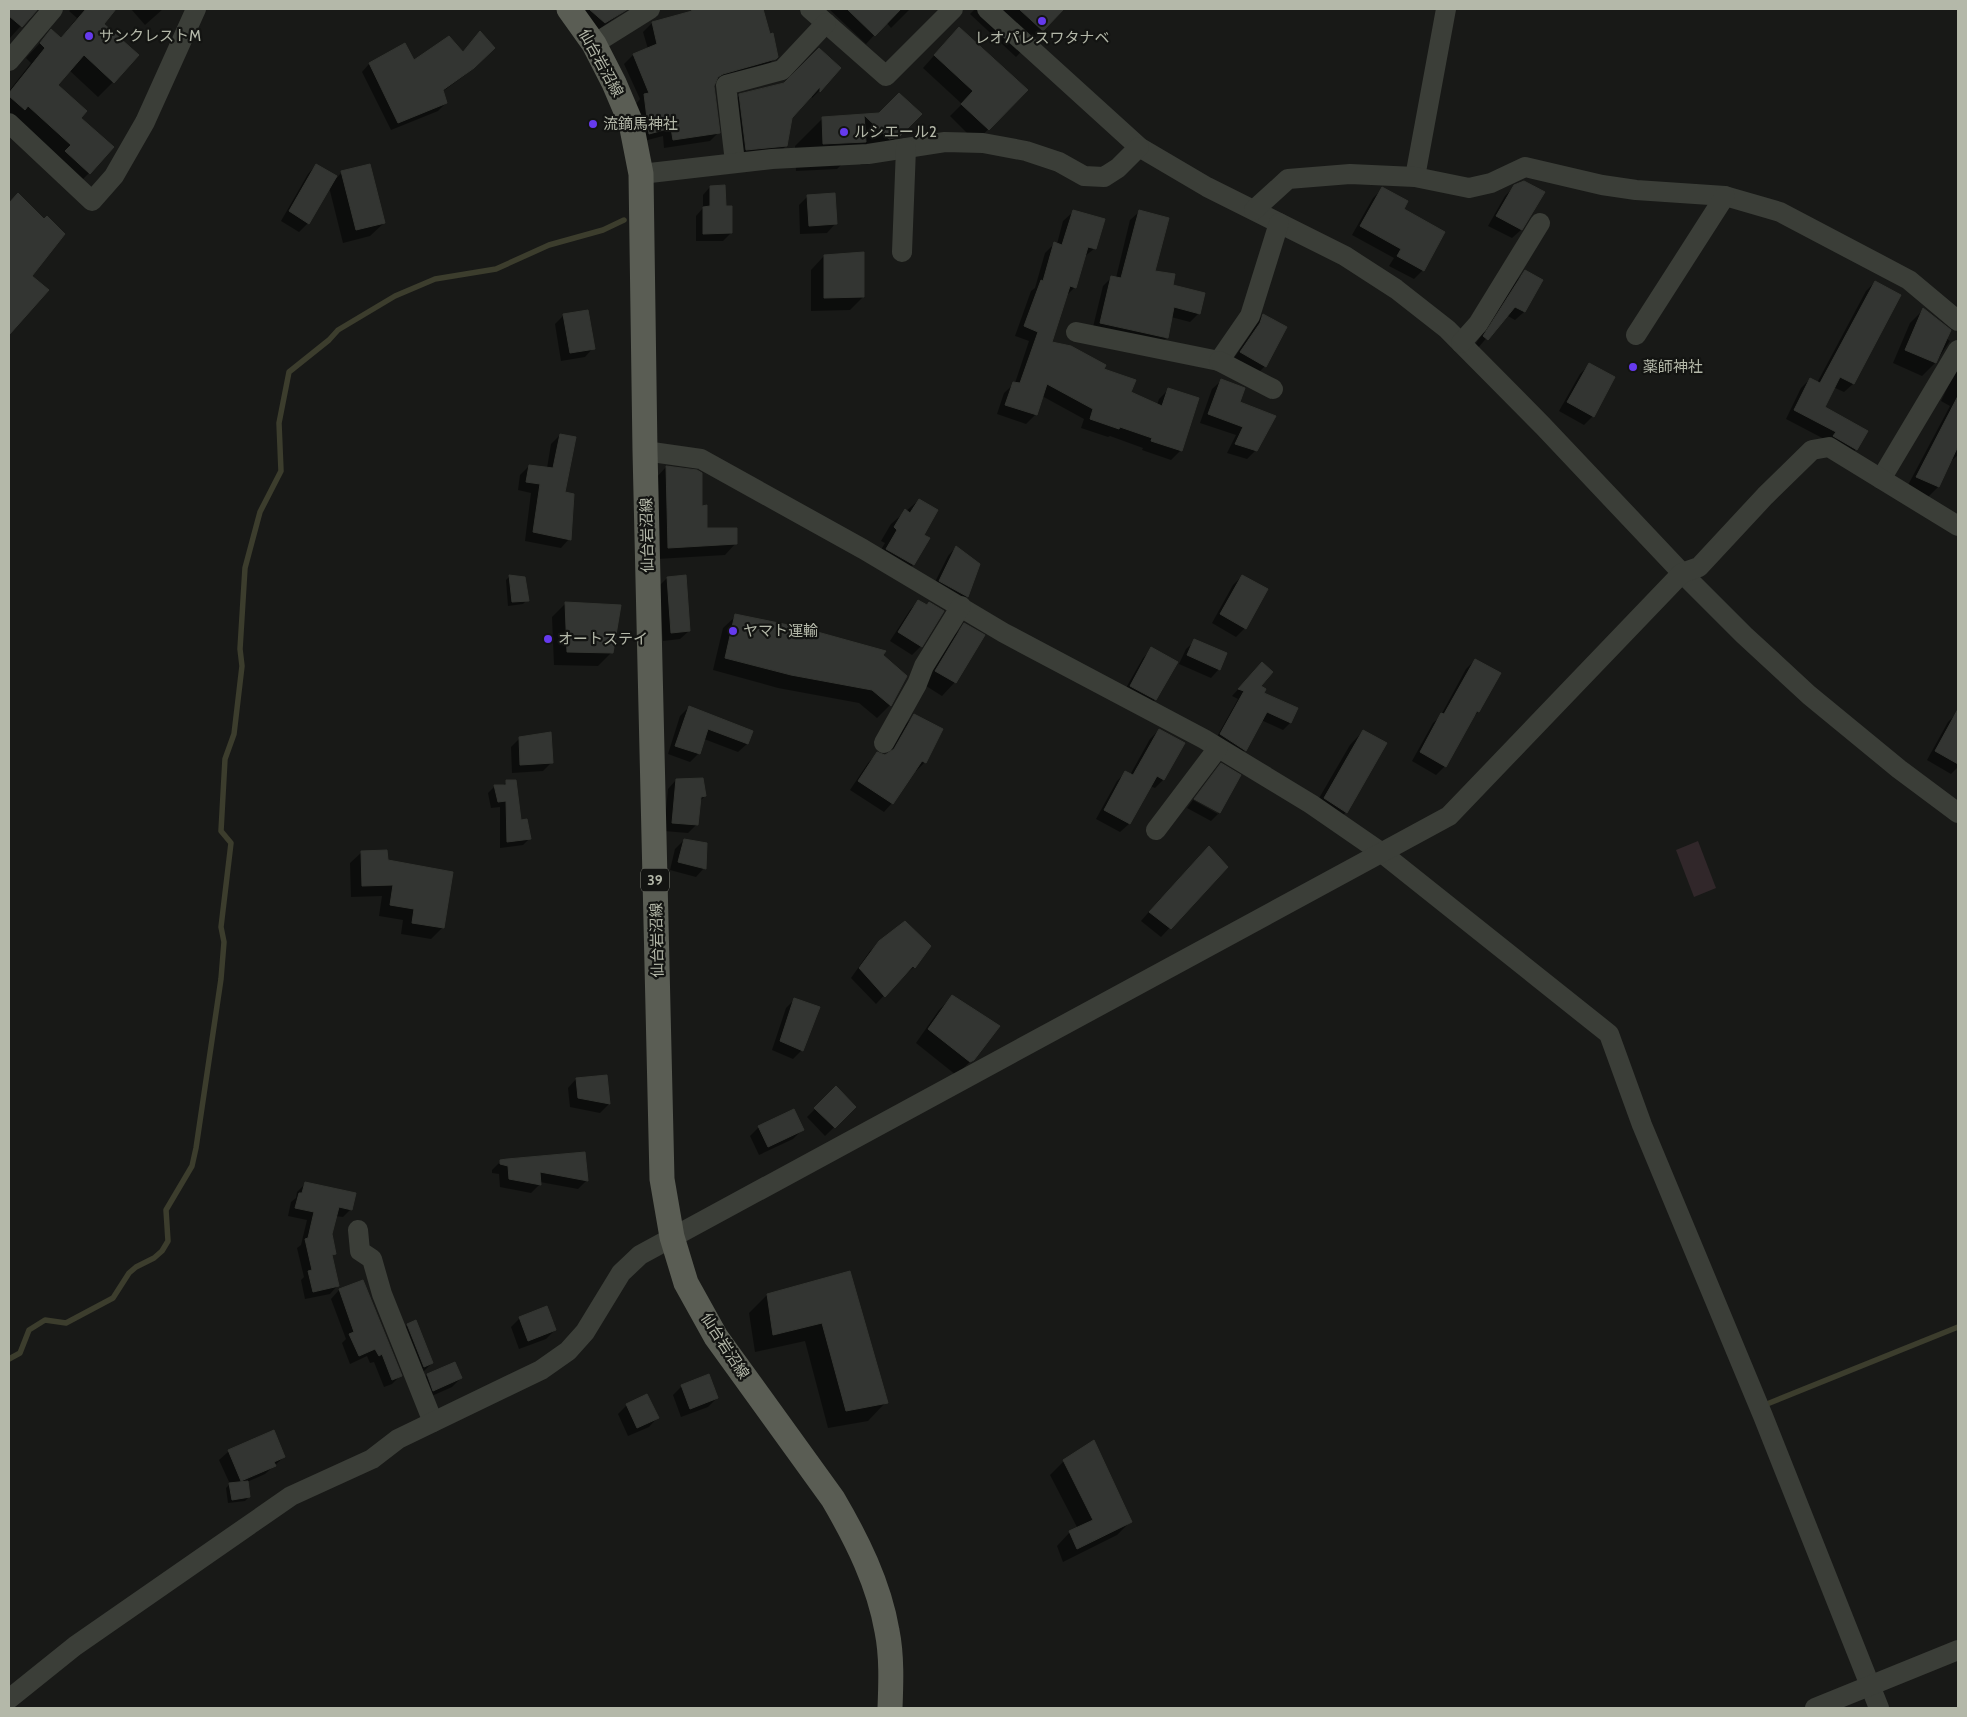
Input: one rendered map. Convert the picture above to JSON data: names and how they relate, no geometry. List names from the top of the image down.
{
  "streets": {
    "main road": ["仙台岩沼線", "39"]
  },
  "places": [
    "レオパレスワタナベ",
    "サンクレストM",
    "流鏑馬神社",
    "ルシエール2",
    "薬師神社",
    "ヤマト運輸",
    "オートステイ"
  ]
}
